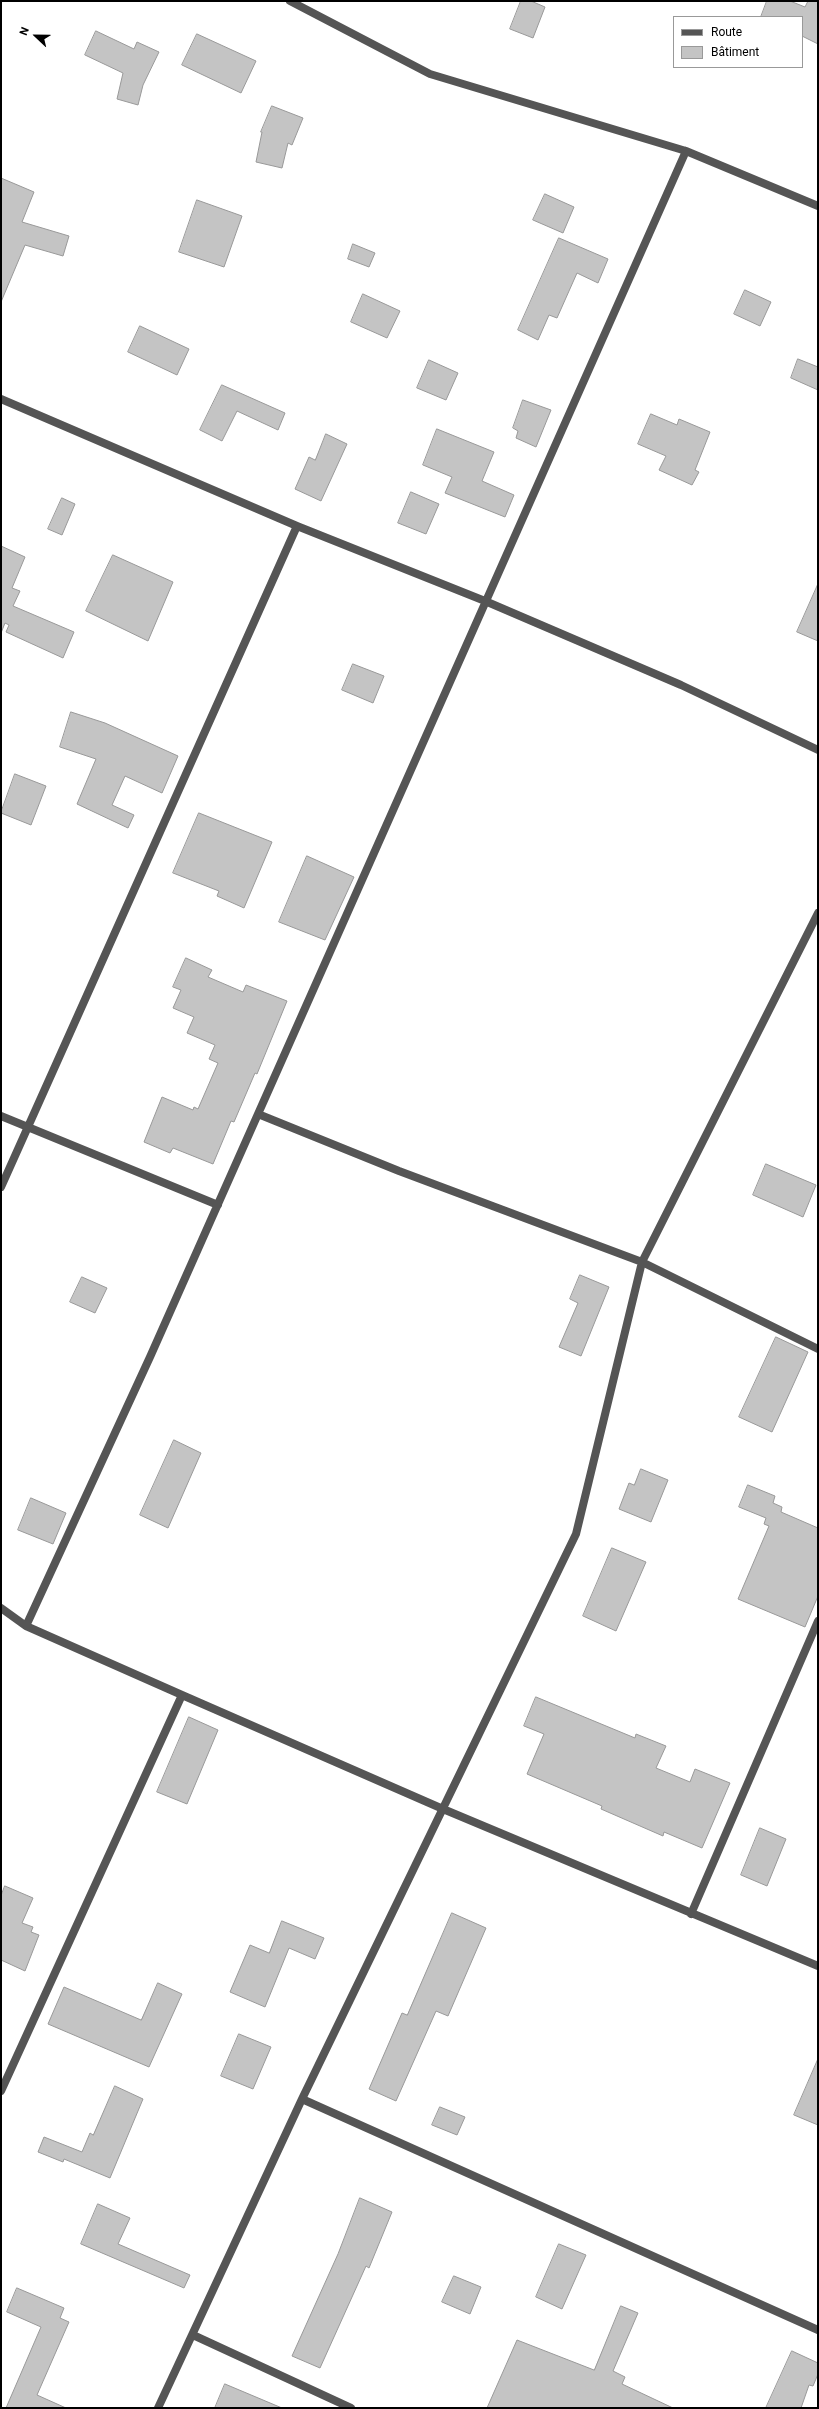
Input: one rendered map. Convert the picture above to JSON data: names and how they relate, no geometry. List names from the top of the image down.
{
  "legend": ["Route", "Bâtiment"],
  "north": "left"
}
